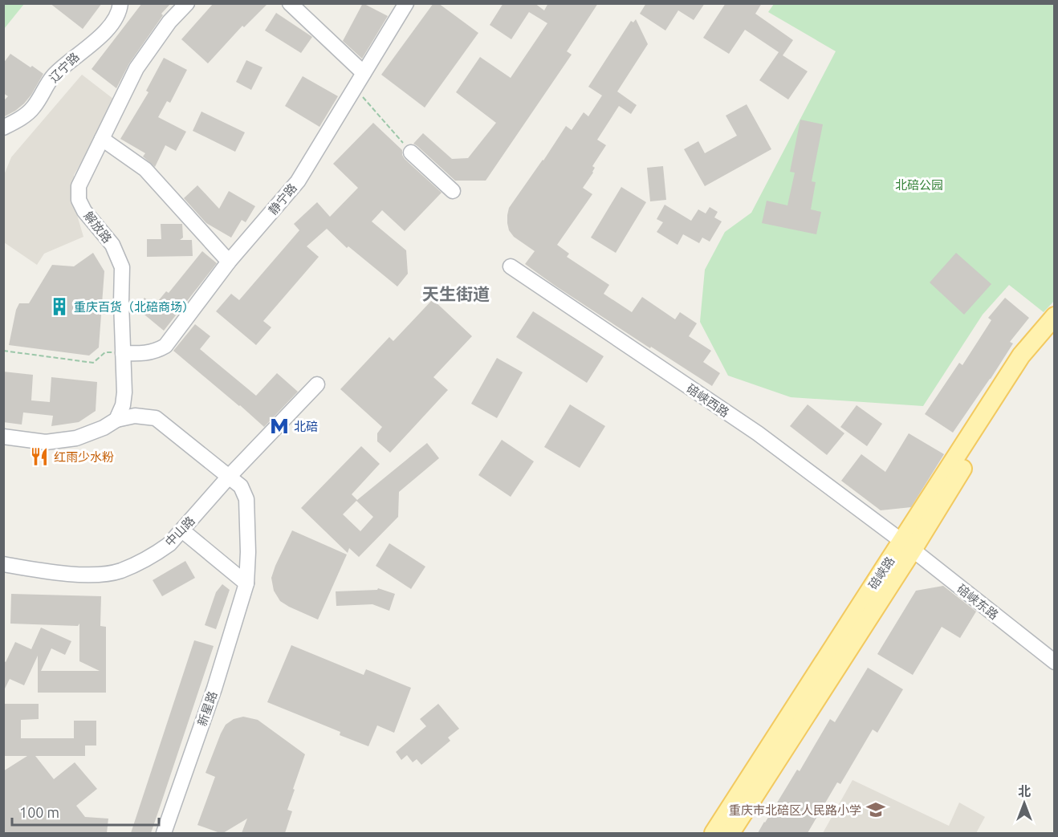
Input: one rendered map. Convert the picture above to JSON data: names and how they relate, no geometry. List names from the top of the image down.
{
  "streets": {
    "main road": ["碚峡路"],
    "street": [
      "辽宁路",
      "静宁路",
      "解放路",
      "碚峡西路",
      "中山路",
      "碚峡东路",
      "新星路"
    ]
  },
  "crossings": [
    ["静宁路", "解放路"],
    ["解放路", "新星路"],
    ["碚峡西路", "碚峡路"],
    ["碚峡西路", "碚峡东路"],
    ["中山路", "新星路"],
    ["碚峡路", "碚峡东路"]
  ],
  "districts": ["天生街道"],
  "parks": ["北碚公园"],
  "places": {
    "building": ["重庆百货（北碚商场）"],
    "metro station": ["北碚"],
    "restaurant": ["红雨少水粉"],
    "school or university": ["重庆市北碚区人民路小学"]
  },
  "scale_bar": "100 m",
  "north": "top"
}
